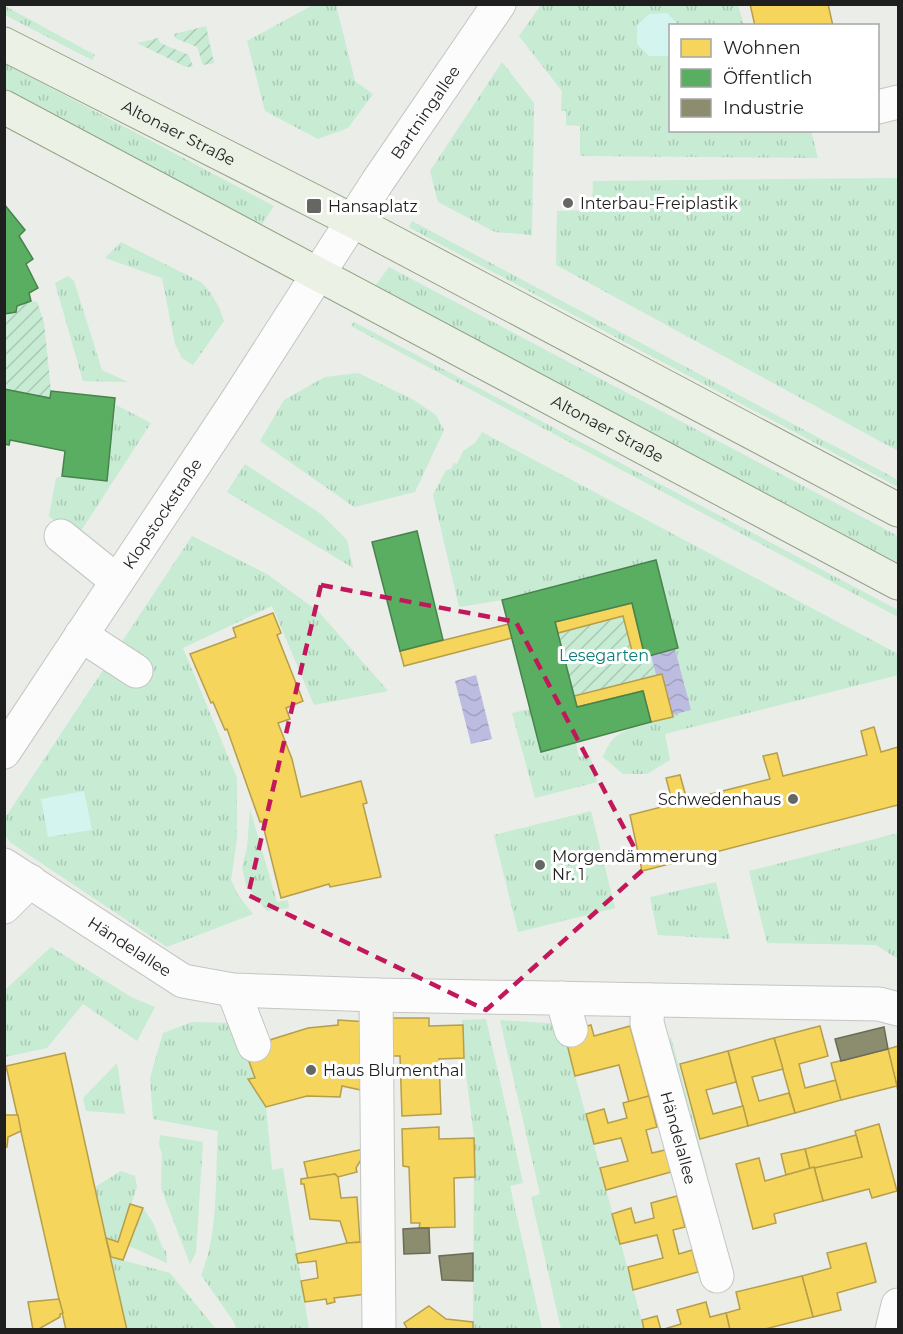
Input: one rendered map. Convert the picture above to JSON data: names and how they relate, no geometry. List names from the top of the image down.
{
  "streets": {
    "main road": ["Altonaer Straße"],
    "street": ["Bartningallee", "Klopstockstraße", "Händelallee"]
  },
  "crossings": [
    ["Bartningallee", "Altonaer Straße"],
    ["Altonaer Straße", "Klopstockstraße"]
  ],
  "parks": ["Lesegarten"],
  "places": {
    "other": [
      "Interbau-Freiplastik",
      "Schwedenhaus",
      "Morgendämmerung Nr. 1",
      "Haus Blumenthal"
    ],
    "transit": ["Hansaplatz"]
  },
  "legend": ["Wohnen", "Öffentlich", "Industrie"]
}
